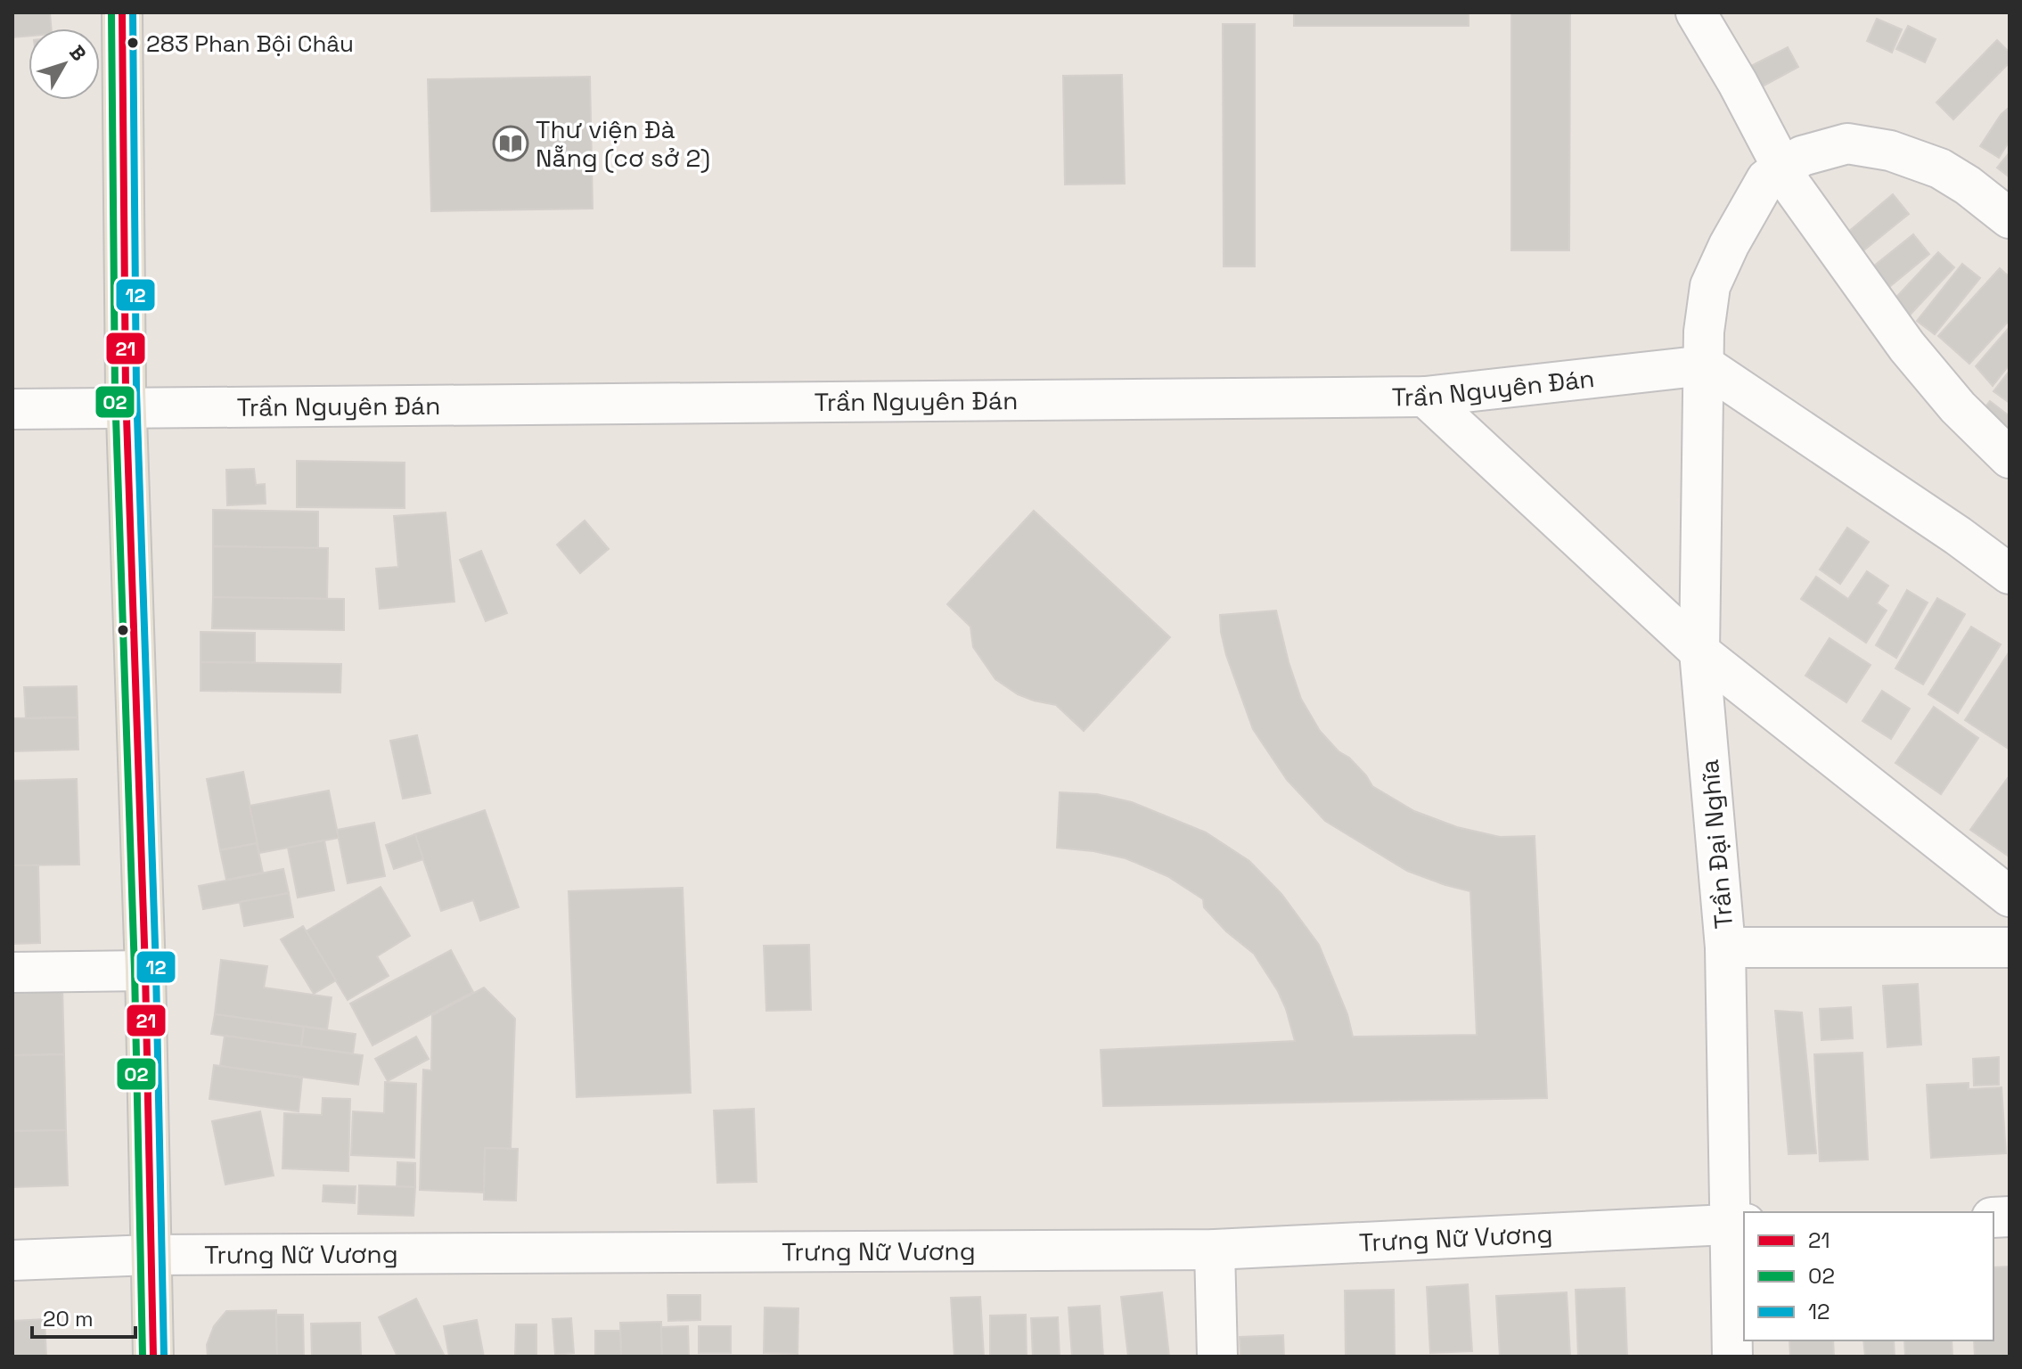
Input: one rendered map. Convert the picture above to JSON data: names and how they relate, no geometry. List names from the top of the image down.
{
  "streets": {
    "street": ["Trần Nguyên Đán", "Trần Đại Nghĩa", "Trưng Nữ Vương"]
  },
  "crossings": [
    ["Trần Nguyên Đán", "Trần Đại Nghĩa"],
    ["Trần Đại Nghĩa", "Trưng Nữ Vương"]
  ],
  "places": {
    "other": ["283 Phan Bội Châu"],
    "library": ["Thư viện Đà Nẵng (cơ sở 2)"]
  },
  "lines": ["transit line 21", "transit line 02", "transit line 12"],
  "legend": ["21", "02", "12"],
  "scale_bar": "20 m",
  "north": "top right"
}
